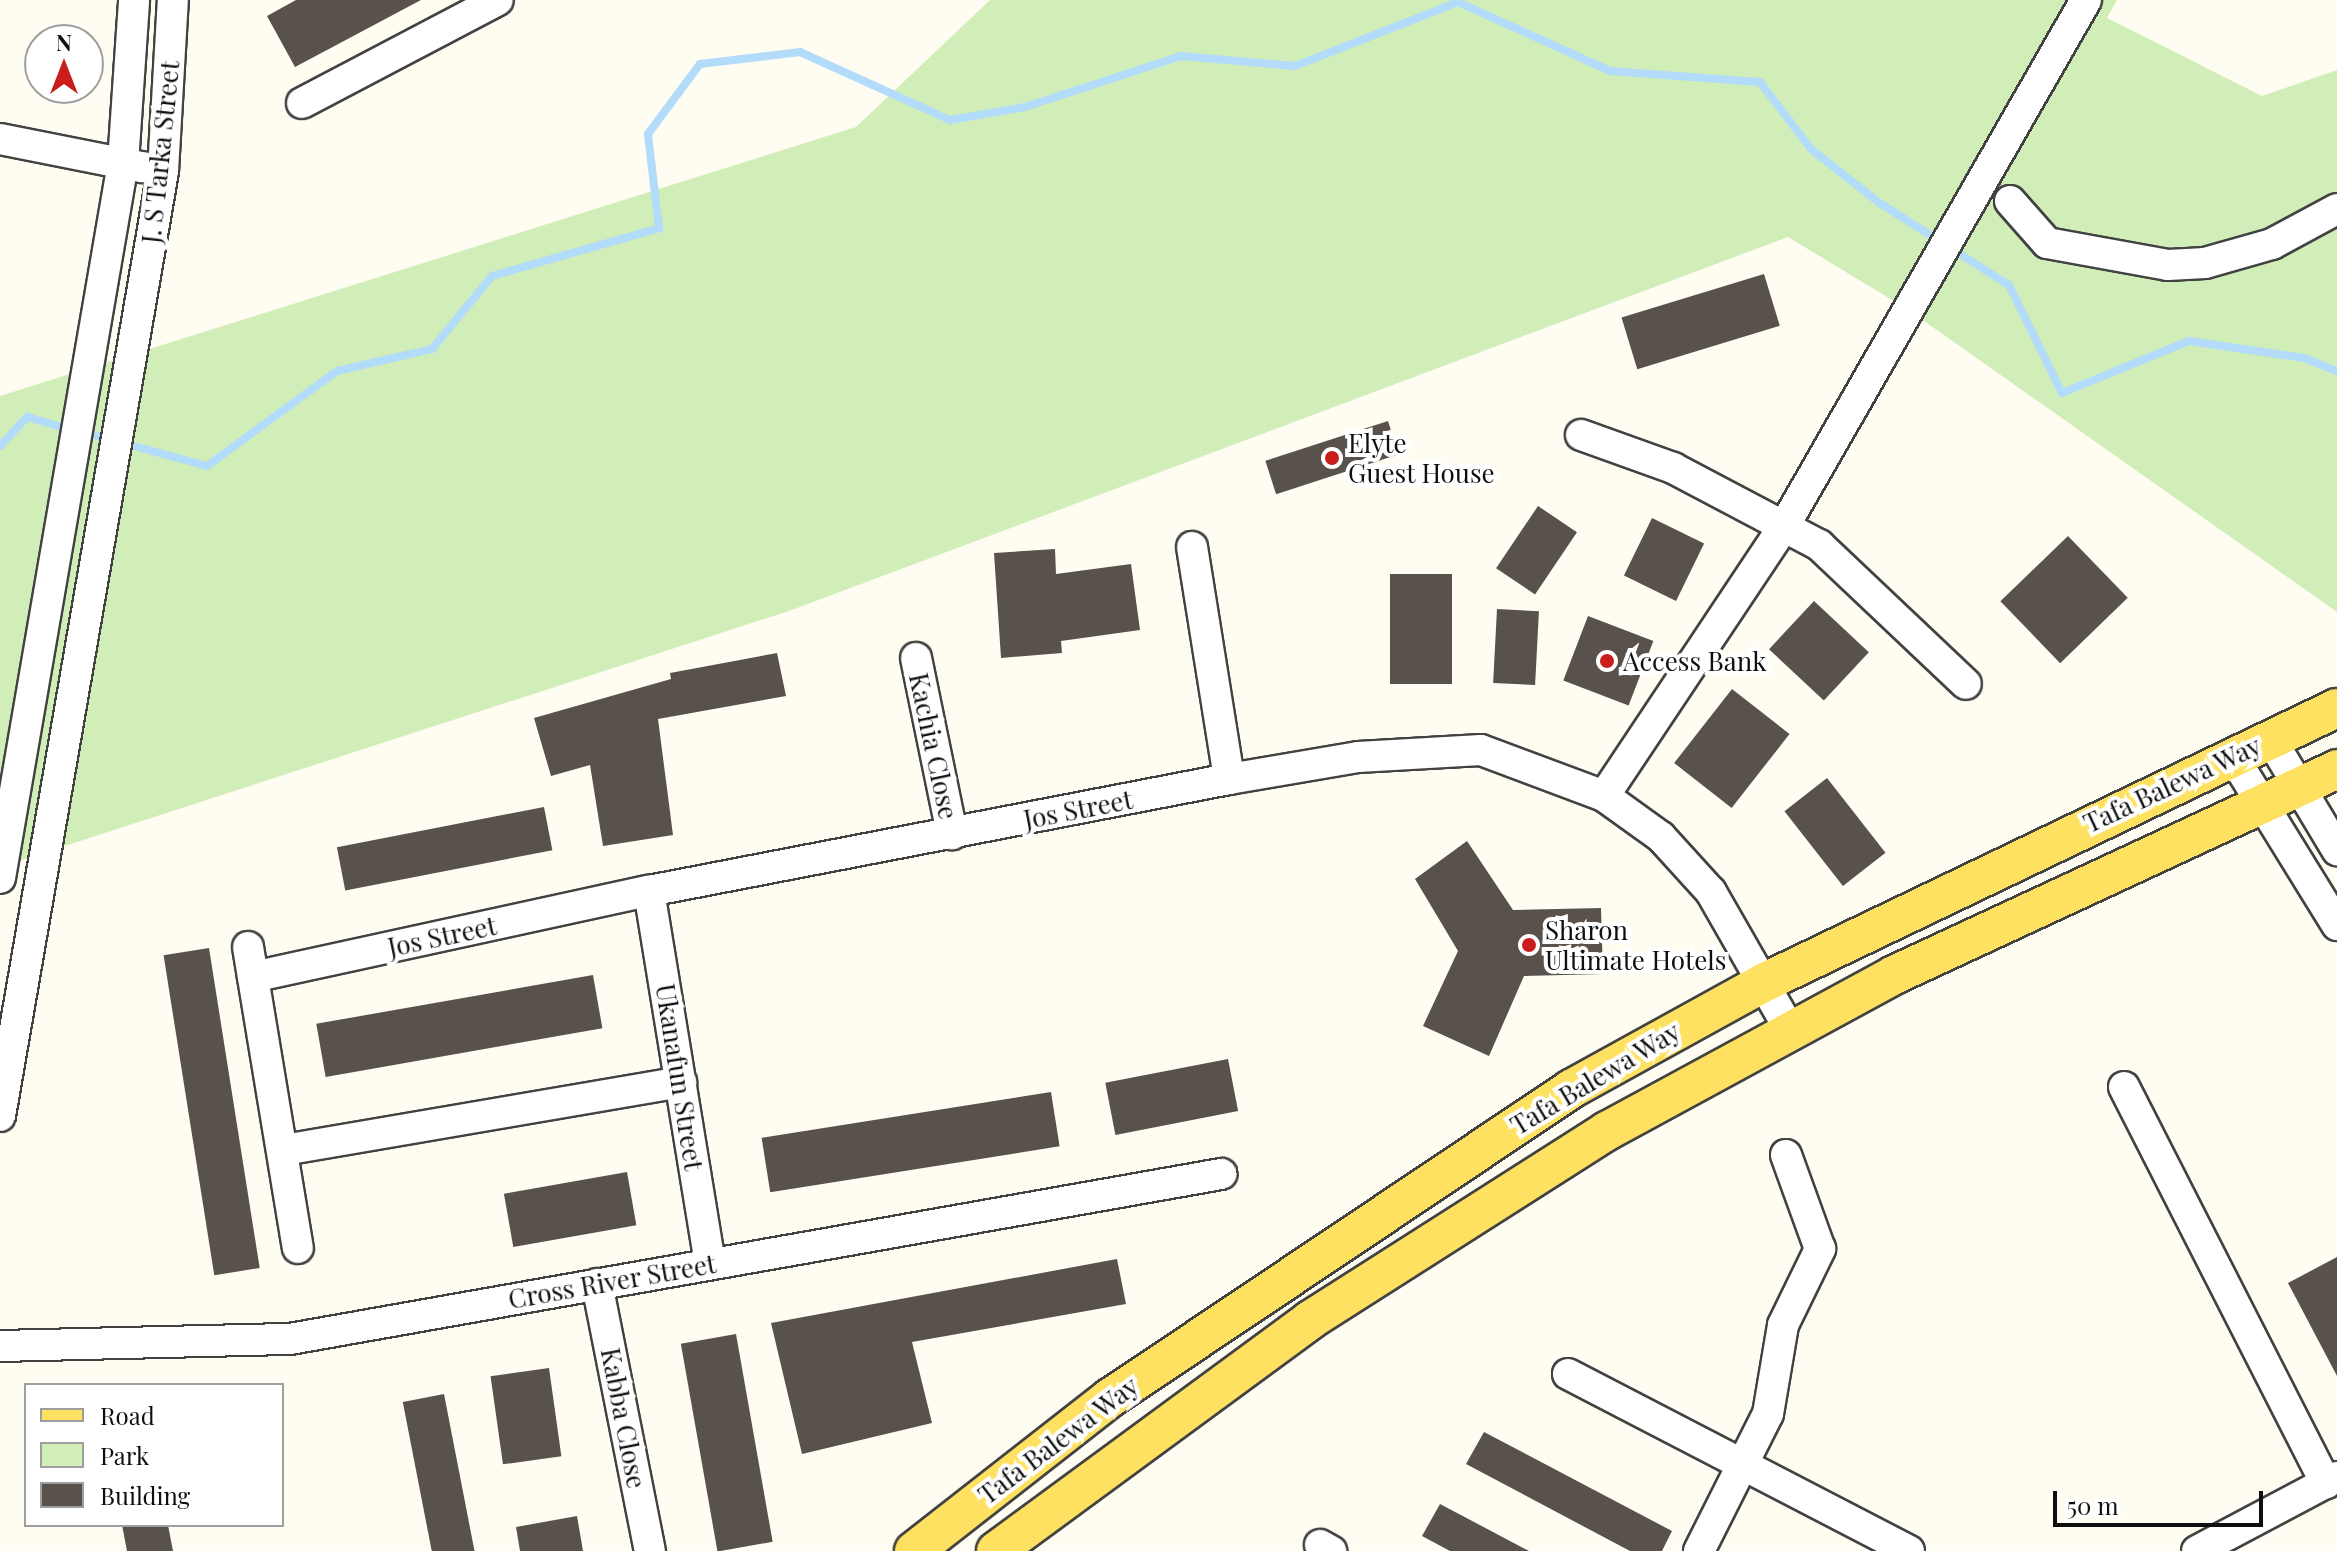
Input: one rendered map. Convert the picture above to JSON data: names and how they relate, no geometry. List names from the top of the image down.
{
  "streets": {
    "main road": ["Tafa Balewa Way"],
    "street": [
      "J. S Tarka Street",
      "Kachia Close",
      "Jos Street",
      "Ukanafun Street",
      "Cross River Street",
      "Kabba Close"
    ]
  },
  "crossings": [
    ["Kachia Close", "Jos Street"],
    ["Tafa Balewa Way", "Jos Street"],
    ["Jos Street", "Ukanafun Street"],
    ["Ukanafun Street", "Cross River Street"],
    ["Cross River Street", "Kabba Close"]
  ],
  "places": ["Elyte Guest House", "Access Bank", "Sharon Ultimate Hotels"],
  "legend": ["Road", "Park", "Building"],
  "scale_bar": "50 m",
  "north": "top"
}
